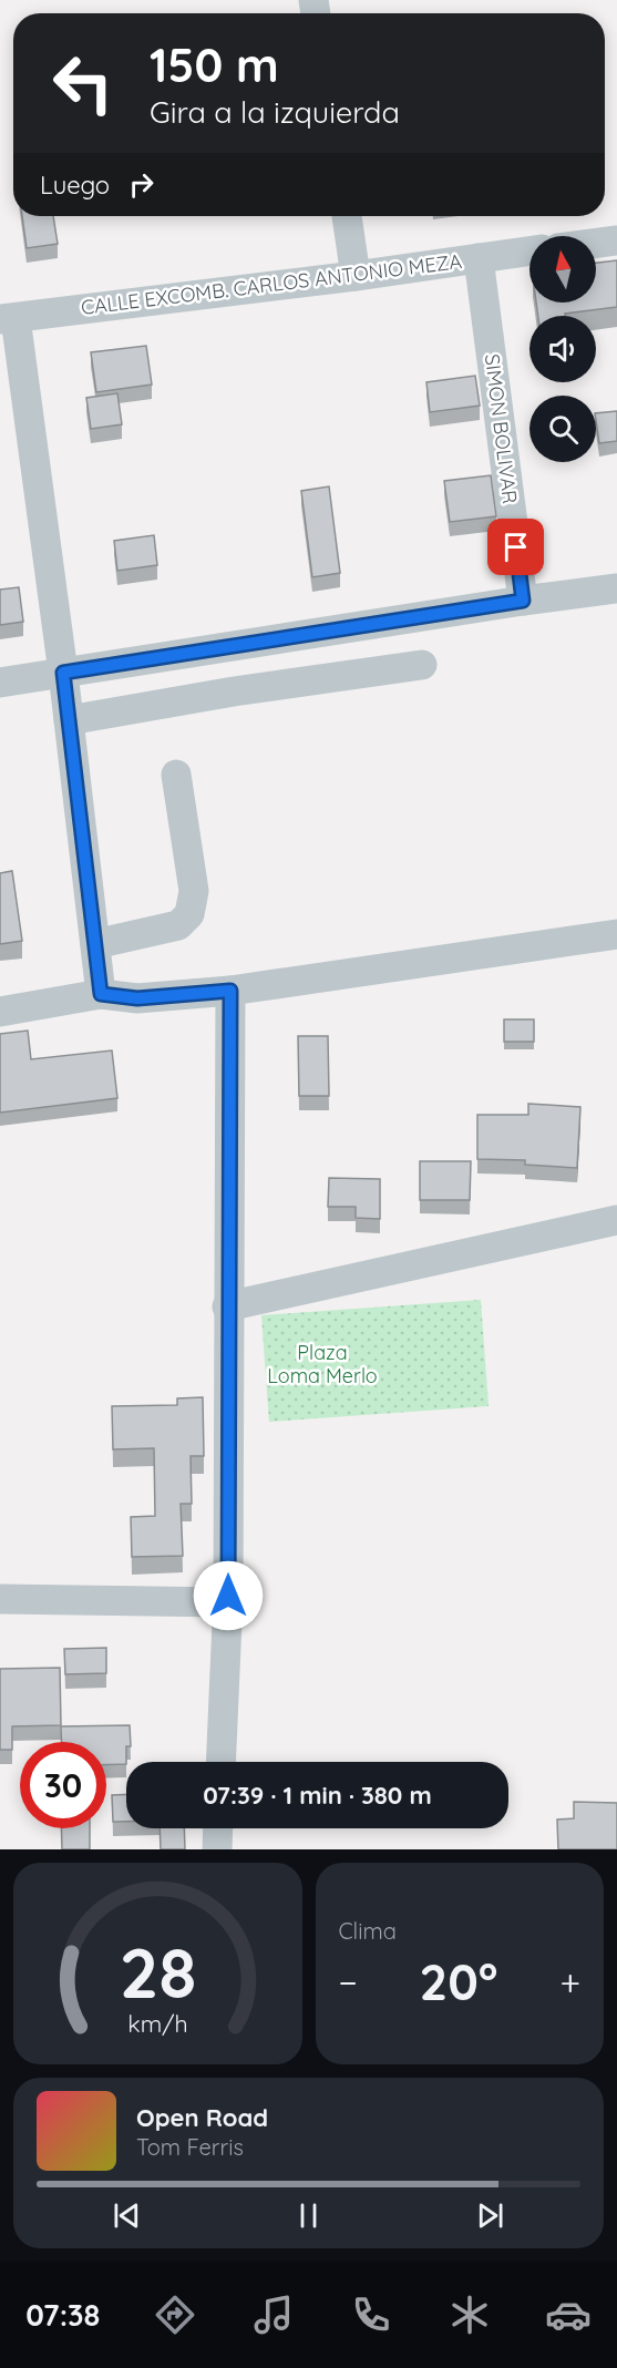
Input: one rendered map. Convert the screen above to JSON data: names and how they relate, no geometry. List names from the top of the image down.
{
  "streets": {
    "street": ["CALLE EXCOMB. CARLOS ANTONIO MEZA", "SIMON BOLIVAR"]
  },
  "crossings": [
    ["CALLE EXCOMB. CARLOS ANTONIO MEZA", "SIMON BOLIVAR"]
  ],
  "parks": ["Plaza Loma Merlo"],
  "north": "top",
  "page": {
    "turn": ["150 m", "Gira a la izquierda"],
    "then": "Luego",
    "limit": "30",
    "trip": "07:39 · 1 min · 380 m",
    "tile": "Clima",
    "heat": ["−", "20°", "+"],
    "song": ["Open Road", "Tom Ferris"],
    "tabs": "07:38",
    "gauge": ["28", "km/h"]
  }
}
